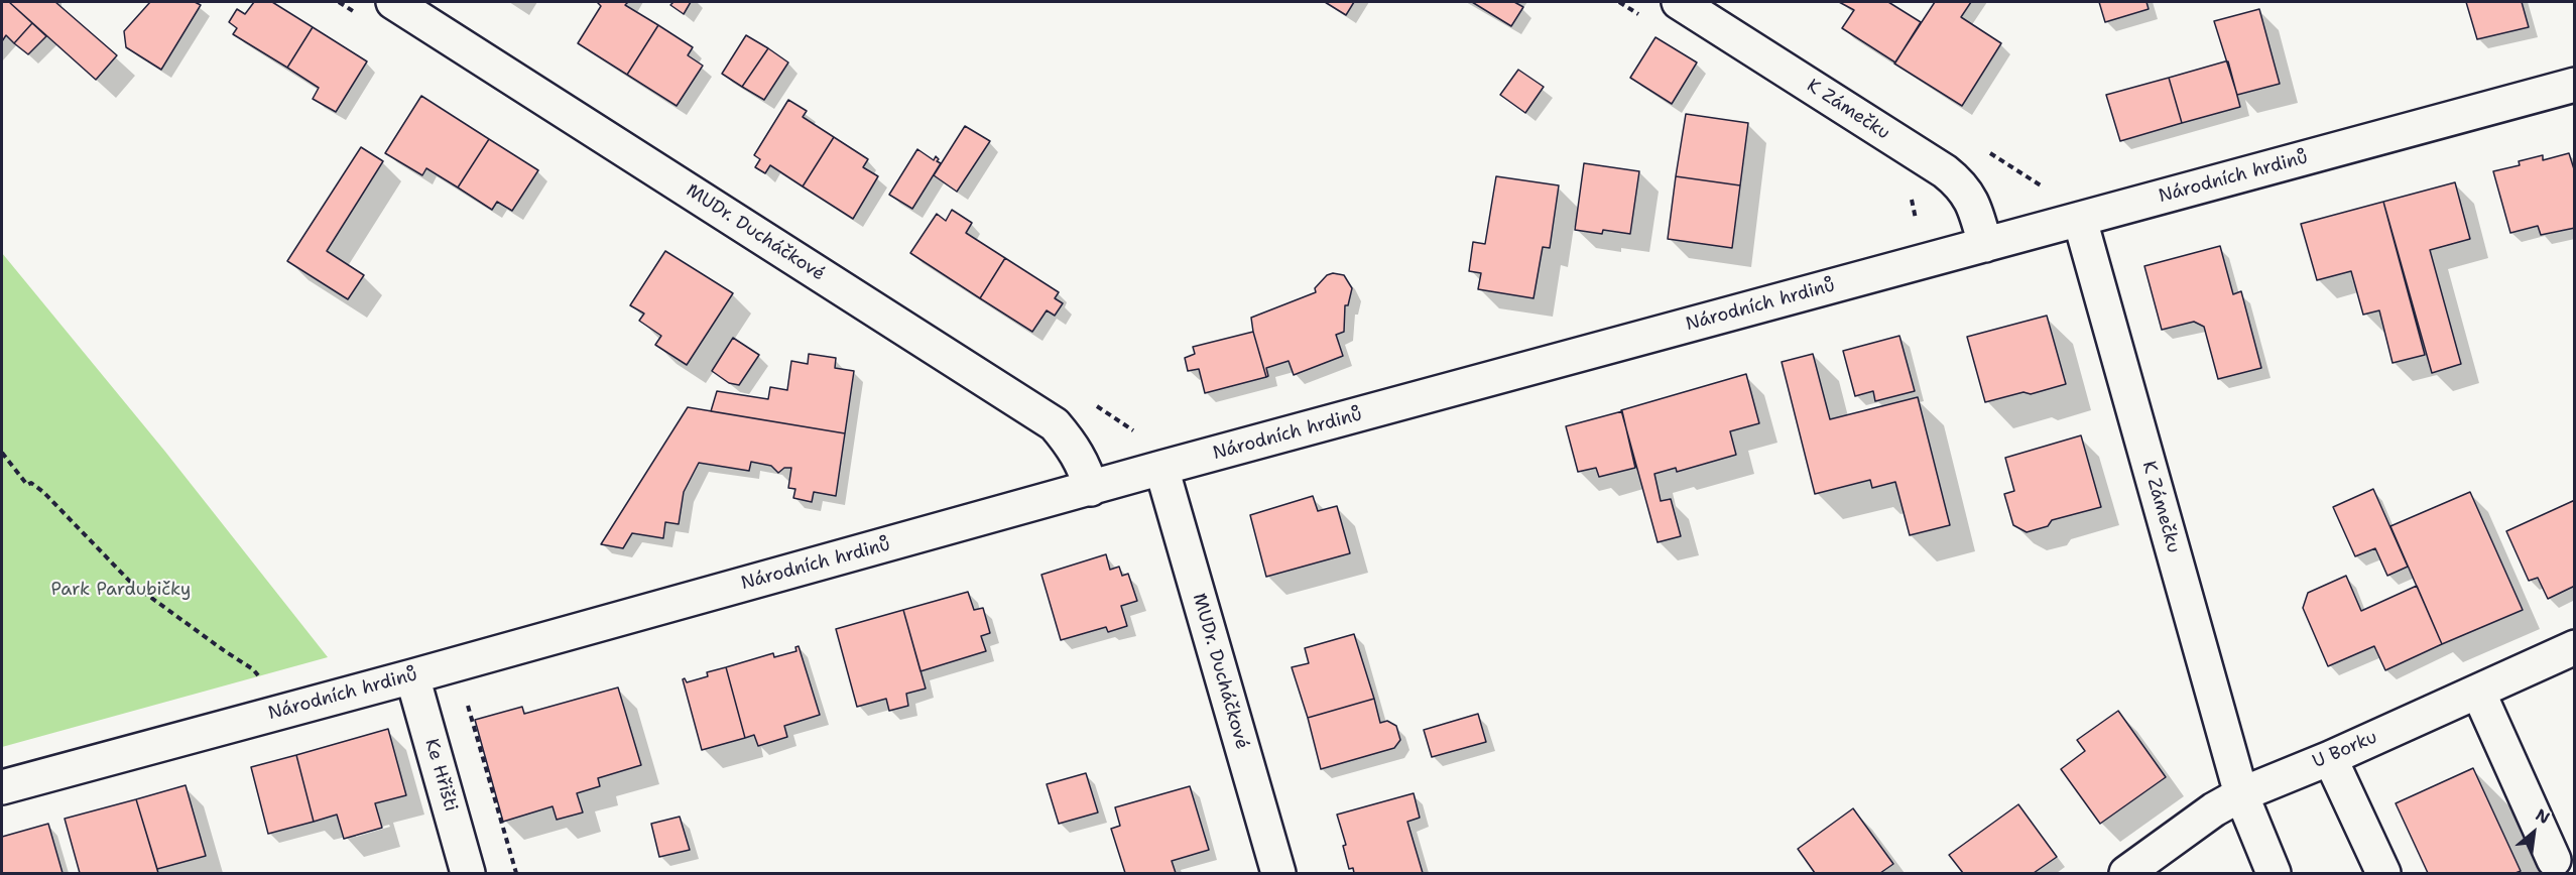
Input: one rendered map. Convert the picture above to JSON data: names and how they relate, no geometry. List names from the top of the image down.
{
  "streets": {
    "street": [
      "K Zámečku",
      "Národních hrdinů",
      "MUDr. Ducháčkové",
      "U Borku",
      "Ke Hřišti"
    ]
  },
  "crossings": [
    ["K Zámečku", "Národních hrdinů"],
    ["K Zámečku", "U Borku"],
    ["Národních hrdinů", "MUDr. Ducháčkové"],
    ["Národních hrdinů", "Ke Hřišti"]
  ],
  "parks": ["Park Pardubičky"],
  "north": "top right"
}
